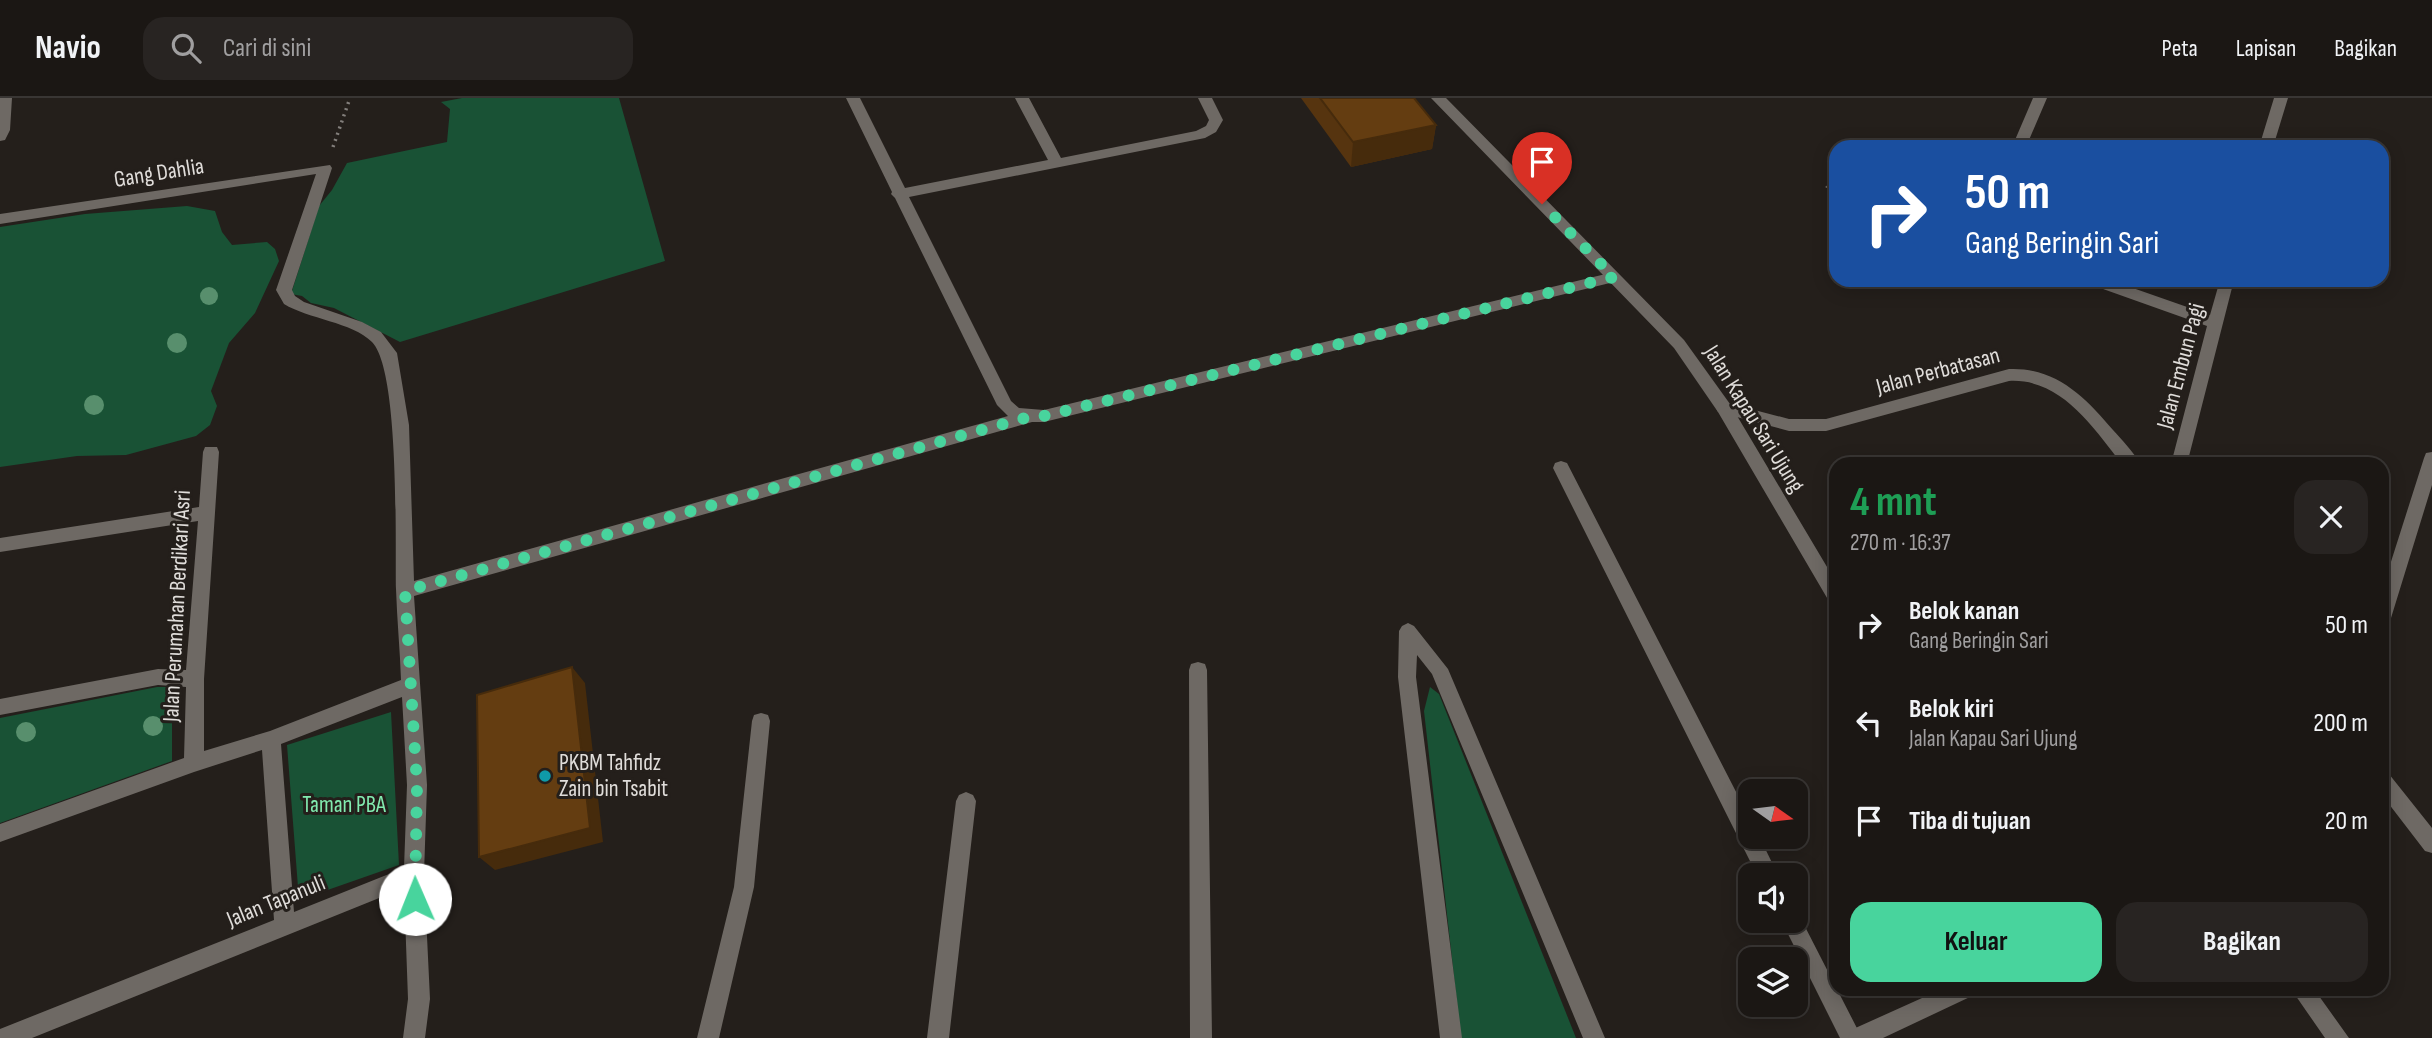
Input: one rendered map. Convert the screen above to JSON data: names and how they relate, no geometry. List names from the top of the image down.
{
  "streets": {
    "street": [
      "Gang Dahlia",
      "Jalan Embun Pagi",
      "Jalan Perbatasan",
      "Jalan Kapau Sari Ujung",
      "Jalan Perumahan Berdikari Asri",
      "Jalan Tapanuli"
    ]
  },
  "crossings": [
    ["Jalan Perbatasan", "Jalan Kapau Sari Ujung"]
  ],
  "parks": ["Taman PBA"],
  "places": ["PKBM Tahfidz Zain bin Tsabit"],
  "north": "right",
  "page": {
    "header": "Navio",
    "search": "Cari di sini",
    "nav": ["Peta", "Lapisan", "Bagikan"],
    "turn": ["50 m", "Gang Beringin Sari"],
    "heading": ["4 mnt", "270 m · 16:37"],
    "list": [
      {
        "name": "Belok kanan",
        "note": "Gang Beringin Sari",
        "value": "50 m"
      },
      {
        "name": "Belok kiri",
        "note": "Jalan Kapau Sari Ujung",
        "value": "200 m"
      },
      {
        "name": "Tiba di tujuan",
        "value": "20 m"
      }
    ],
    "buttons": ["Keluar", "Bagikan"]
  }
}
